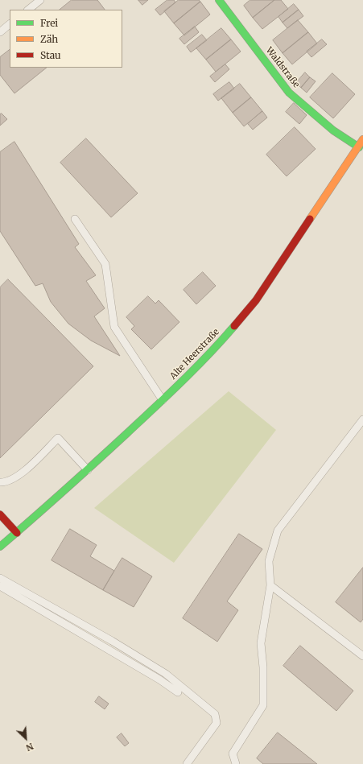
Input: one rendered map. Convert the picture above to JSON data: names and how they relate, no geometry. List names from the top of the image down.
{
  "streets": {
    "street": ["Waldstraße", "Alte Heerstraße"]
  },
  "crossings": [
    ["Waldstraße", "Alte Heerstraße"]
  ],
  "legend": ["Frei", "Zäh", "Stau"],
  "north": "bottom right"
}
